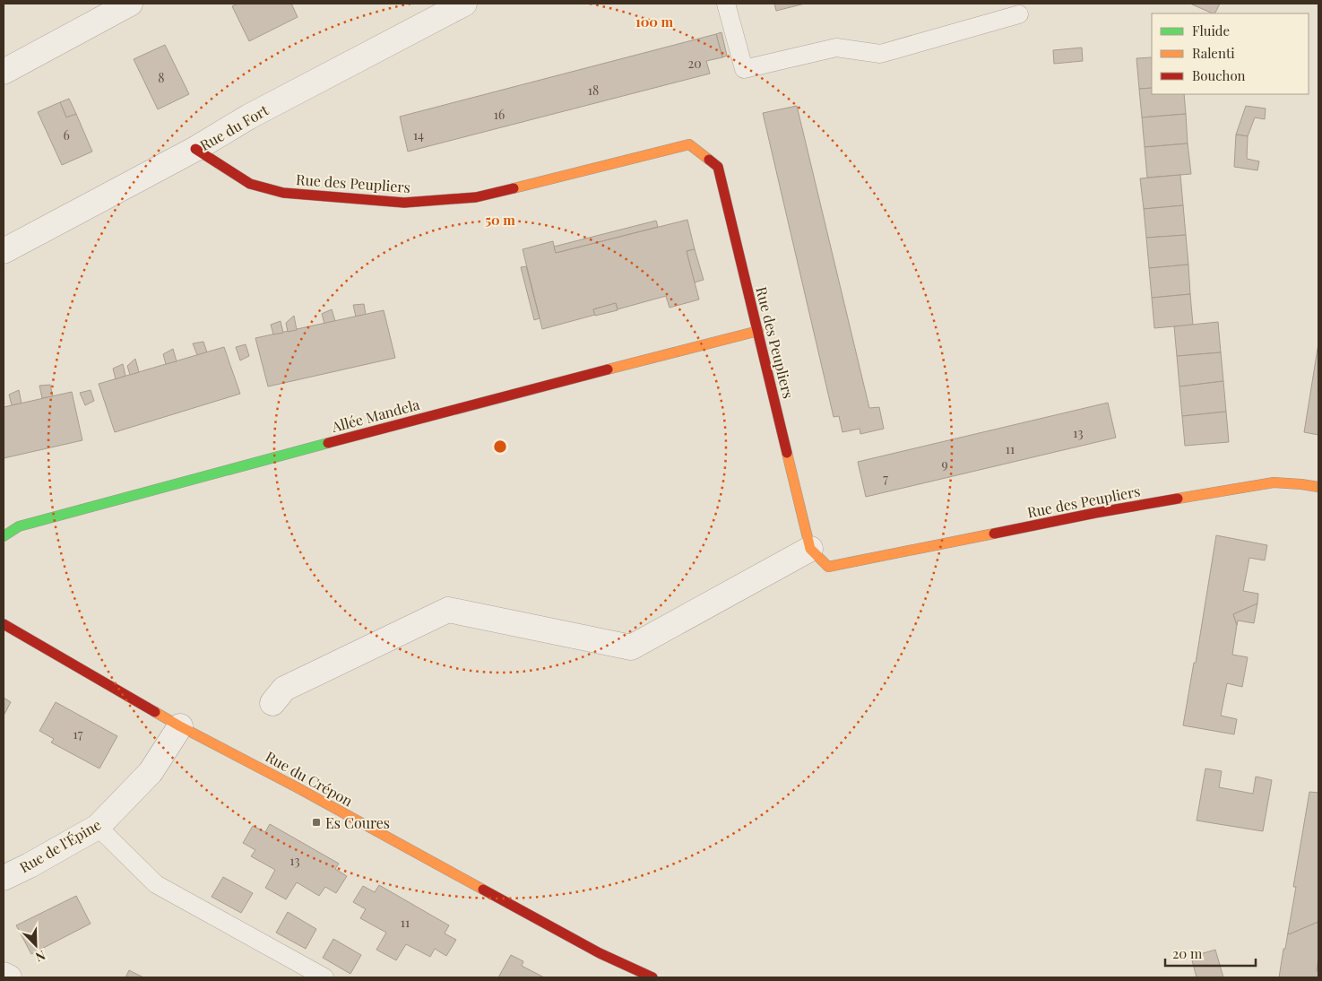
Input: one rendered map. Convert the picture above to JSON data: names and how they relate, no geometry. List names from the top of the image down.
{
  "streets": {
    "street": [
      "Rue du Fort",
      "Rue des Peupliers",
      "Allée Mandela",
      "Rue du Crépon",
      "Rue de l'Épine"
    ]
  },
  "crossings": [
    ["Rue du Fort", "Rue des Peupliers"],
    ["Rue des Peupliers", "Allée Mandela"],
    ["Rue du Crépon", "Rue de l'Épine"]
  ],
  "places": {
    "transit": ["Es Coures"]
  },
  "house_numbers": [
    "20",
    "8",
    "18",
    "16",
    "6",
    "14",
    "13",
    "11",
    "9",
    "7",
    "17",
    "13",
    "11"
  ],
  "legend": ["Fluide", "Ralenti", "Bouchon"],
  "scale_bar": "20 m",
  "north": "bottom right",
  "rings": ["100 m", "50 m"]
}
